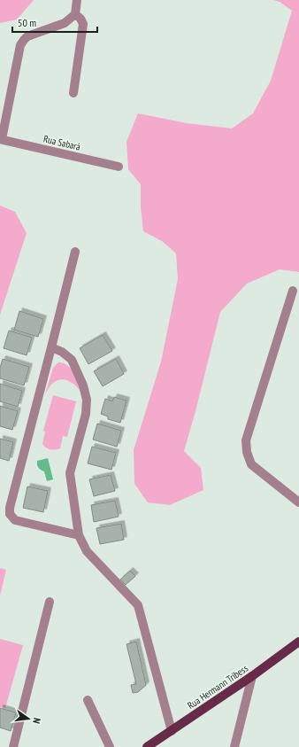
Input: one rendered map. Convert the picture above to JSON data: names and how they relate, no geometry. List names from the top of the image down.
{
  "streets": {
    "main road": ["Rua Hermann Tribess"],
    "street": ["Rua Sabará"]
  },
  "scale_bar": "50 m",
  "north": "right"
}
